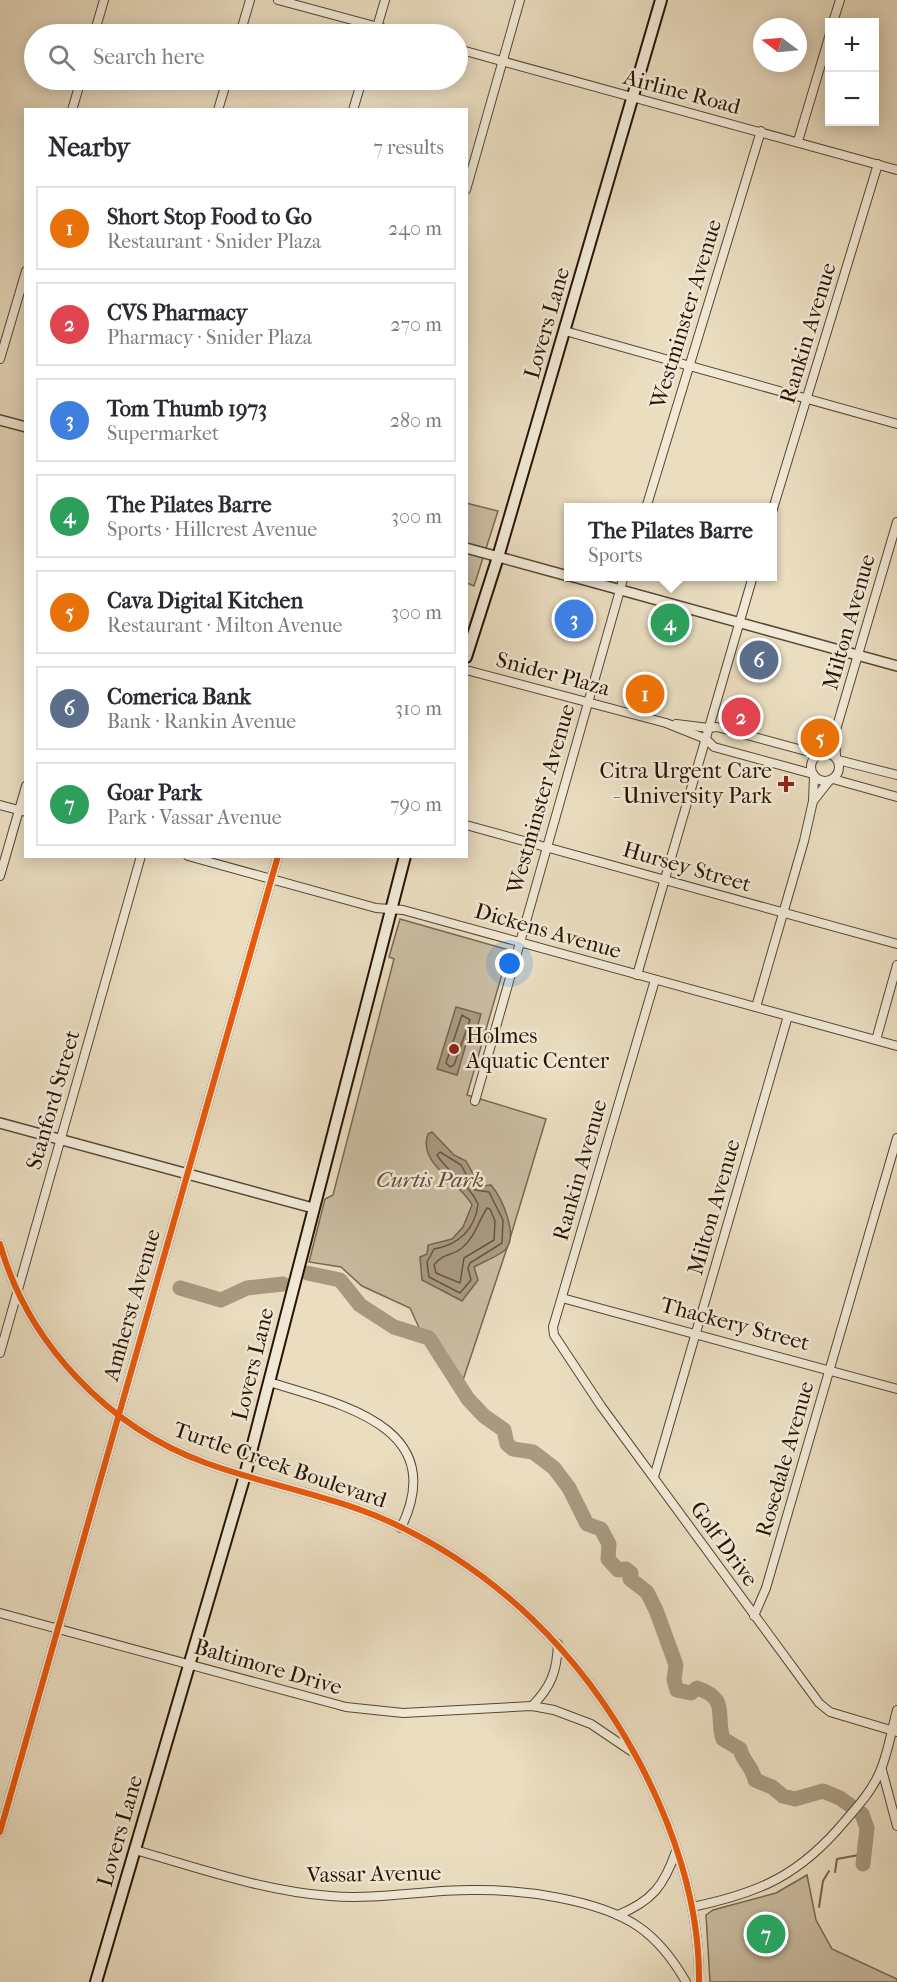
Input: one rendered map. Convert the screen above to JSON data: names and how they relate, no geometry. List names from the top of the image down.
{
  "streets": {
    "main road": ["Lovers Lane"],
    "street": [
      "Airline Road",
      "Westminster Avenue",
      "Rankin Avenue",
      "Milton Avenue",
      "Snider Plaza",
      "Hursey Street",
      "Dickens Avenue",
      "Stanford Street",
      "Amherst Avenue",
      "Thackery Street",
      "Rosedale Avenue",
      "Turtle Creek Boulevard",
      "Golf Drive",
      "Baltimore Drive",
      "Vassar Avenue"
    ]
  },
  "crossings": [
    ["Airline Road", "Westminster Avenue"],
    ["Airline Road", "Lovers Lane"],
    ["Airline Road", "Rankin Avenue"],
    ["Westminster Avenue", "Snider Plaza"],
    ["Westminster Avenue", "Hursey Street"],
    ["Westminster Avenue", "Dickens Avenue"],
    ["Lovers Lane", "Dickens Avenue"],
    ["Lovers Lane", "Turtle Creek Boulevard"],
    ["Lovers Lane", "Baltimore Drive"],
    ["Lovers Lane", "Vassar Avenue"],
    ["Rankin Avenue", "Dickens Avenue"],
    ["Rankin Avenue", "Thackery Street"],
    ["Rankin Avenue", "Golf Drive"],
    ["Milton Avenue", "Snider Plaza"],
    ["Milton Avenue", "Dickens Avenue"],
    ["Milton Avenue", "Thackery Street"],
    ["Milton Avenue", "Golf Drive"],
    ["Dickens Avenue", "Amherst Avenue"],
    ["Stanford Street", "Turtle Creek Boulevard"],
    ["Amherst Avenue", "Turtle Creek Boulevard"],
    ["Amherst Avenue", "Baltimore Drive"],
    ["Thackery Street", "Rosedale Avenue"],
    ["Rosedale Avenue", "Golf Drive"],
    ["Turtle Creek Boulevard", "Baltimore Drive"]
  ],
  "parks": ["Curtis Park"],
  "places": {
    "health": ["Citra Urgent Care - University Park"],
    "other": ["Holmes Aquatic Center"]
  },
  "north": "left",
  "page": {
    "map_buttons": ["+", "−"],
    "search": "Search here",
    "heading": ["Nearby", "7 results"],
    "list": [
      {
        "mark": "1",
        "name": "Short Stop Food to Go",
        "note": "Restaurant · Snider Plaza",
        "value": "240 m"
      },
      {
        "mark": "2",
        "name": "CVS Pharmacy",
        "note": "Pharmacy · Snider Plaza",
        "value": "270 m"
      },
      {
        "mark": "3",
        "name": "Tom Thumb 1973",
        "note": "Supermarket",
        "value": "280 m"
      },
      {
        "mark": "4",
        "name": "The Pilates Barre",
        "note": "Sports · Hillcrest Avenue",
        "value": "300 m"
      },
      {
        "mark": "5",
        "name": "Cava Digital Kitchen",
        "note": "Restaurant · Milton Avenue",
        "value": "300 m"
      },
      {
        "mark": "6",
        "name": "Comerica Bank",
        "note": "Bank · Rankin Avenue",
        "value": "310 m"
      },
      {
        "mark": "7",
        "name": "Goar Park",
        "note": "Park · Vassar Avenue",
        "value": "790 m"
      }
    ],
    "popup": ["The Pilates Barre", "Sports"],
    "pins": [
      "3",
      "4",
      "6",
      "1",
      "2",
      "5",
      "7"
    ]
  }
}
